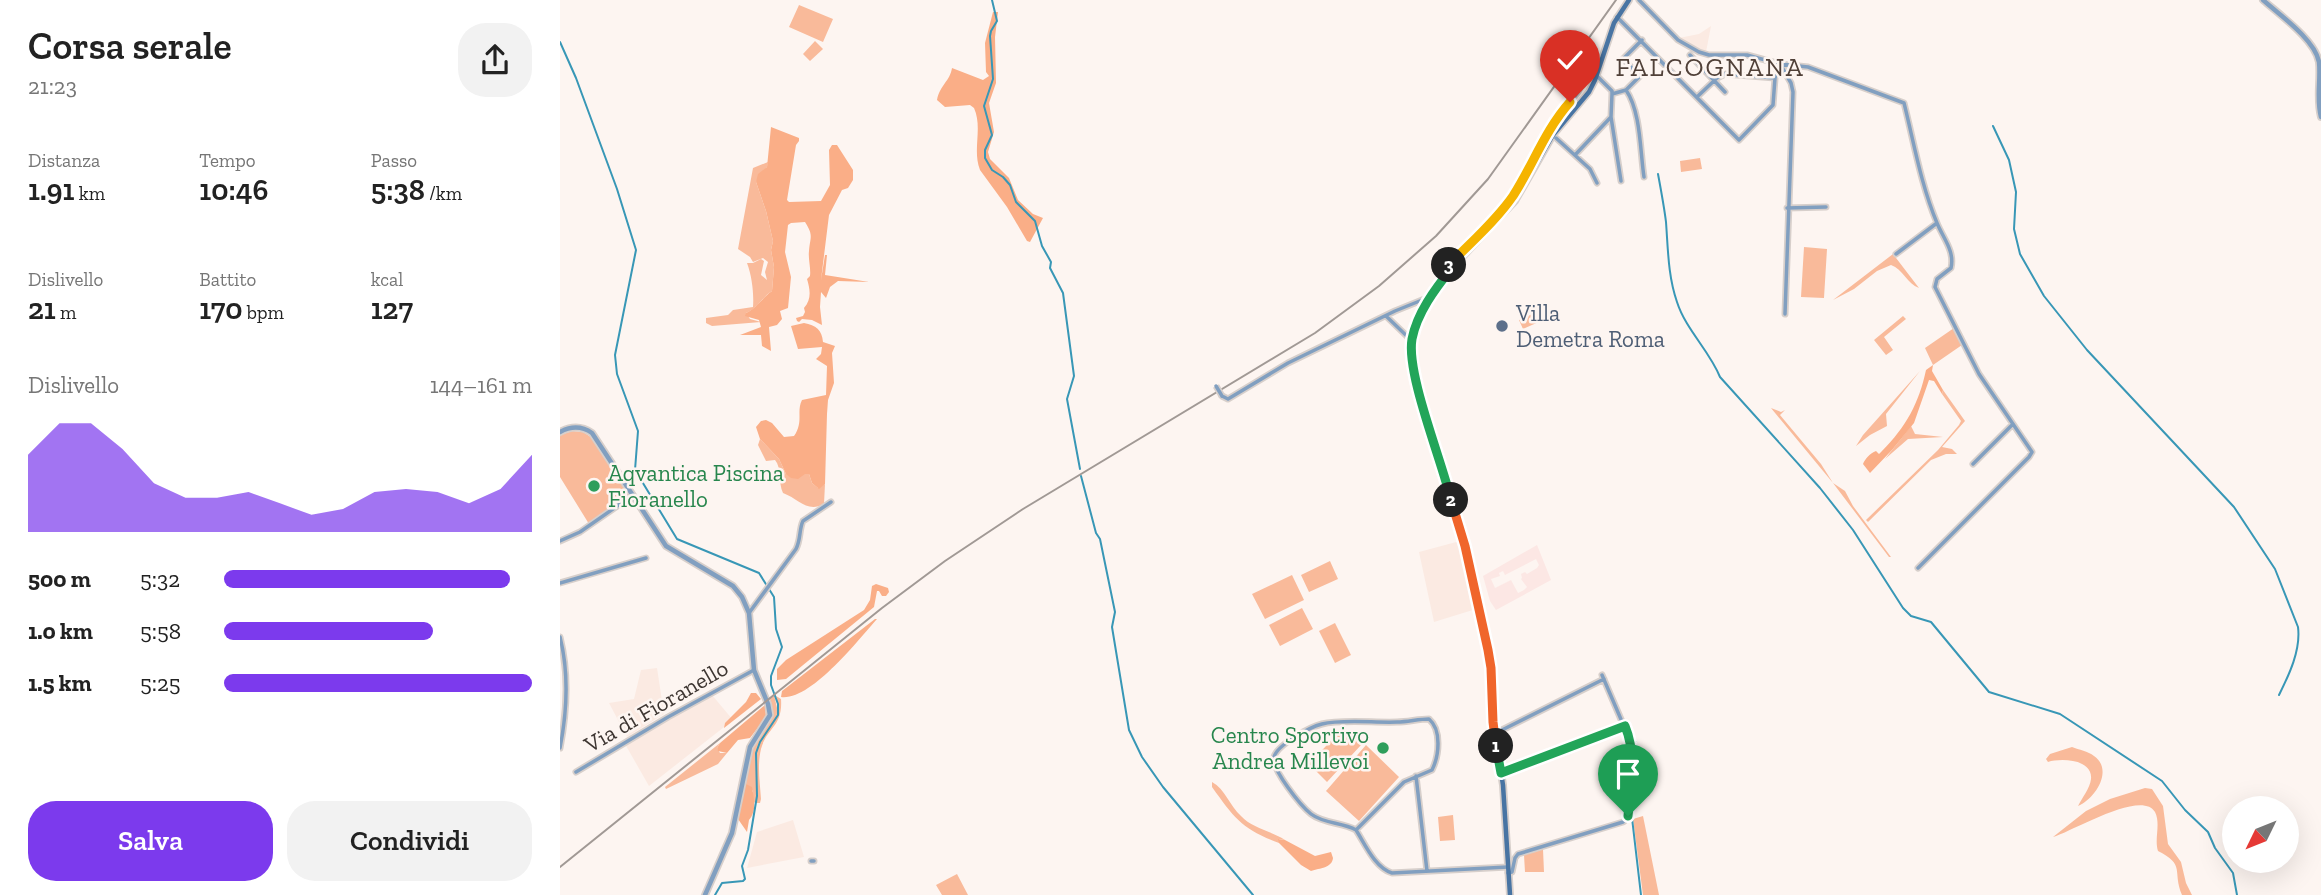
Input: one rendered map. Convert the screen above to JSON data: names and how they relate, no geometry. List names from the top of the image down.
{
  "streets": {
    "street": ["Via di Fioranello"]
  },
  "districts": ["FALCOGNANA"],
  "places": ["Villa Demetra Roma", "Aqvantica Piscina Fioranello", "Centro Sportivo Andrea Millevoi"],
  "north": "bottom left",
  "page": {
    "heading": ["Corsa serale", "21:23"],
    "stats": [
      ["Distanza", "1.91 km"],
      ["Tempo", "10:46"],
      ["Passo", "5:38 /km"],
      ["Dislivello", "21 m"],
      ["Battito", "170 bpm"],
      ["kcal", "127"]
    ],
    "pins": ["3", "2", "1"],
    "chart": ["Dislivello", "144–161 m"],
    "list": [
      {
        "name": "500 m",
        "note": "5:32"
      },
      {
        "name": "1.0 km",
        "note": "5:58"
      },
      {
        "name": "1.5 km",
        "note": "5:25"
      }
    ],
    "buttons": ["Salva", "Condividi"]
  }
}
